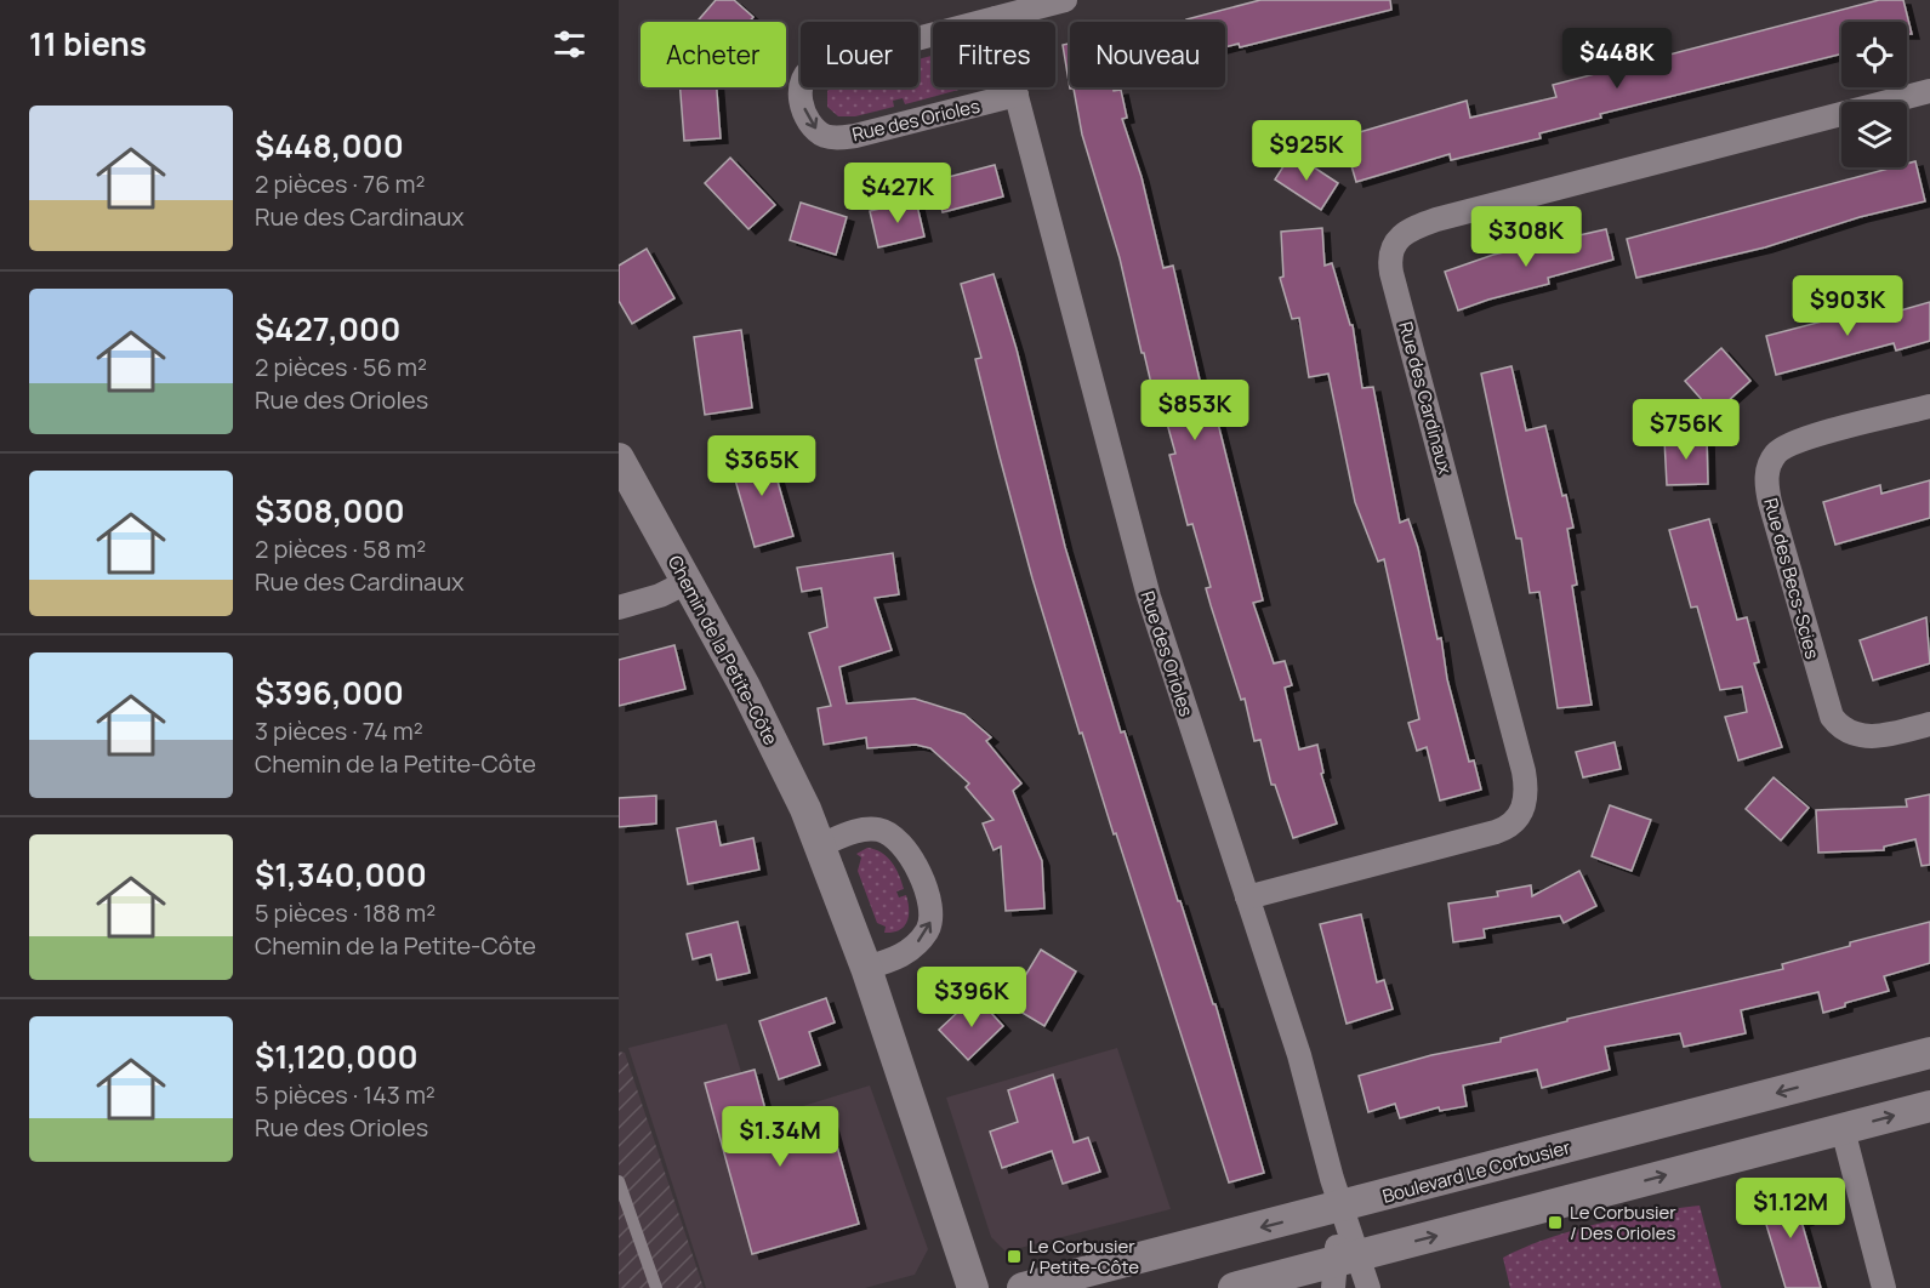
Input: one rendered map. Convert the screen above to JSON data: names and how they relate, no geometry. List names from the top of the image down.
{
  "streets": {
    "street": [
      "Rue des Orioles",
      "Rue des Cardinaux",
      "Rue des Becs-Scies",
      "Chemin de la Petite-Côte",
      "Boulevard Le Corbusier"
    ]
  },
  "crossings": [
    ["Rue des Orioles", "Rue des Cardinaux"],
    ["Rue des Orioles", "Boulevard Le Corbusier"]
  ],
  "places": {
    "transit": ["Le Corbusier / Des Orioles", "Le Corbusier / Petite-Côte"]
  },
  "page": {
    "heading": "11 biens",
    "chip": [
      "Acheter",
      "Louer",
      "Filtres",
      "Nouveau"
    ],
    "price": [
      "$448K",
      "$925K",
      "$427K",
      "$308K",
      "$903K",
      "$853K",
      "$756K",
      "$365K",
      "$396K",
      "$1.34M",
      "$1.12M"
    ],
    "list": [
      {
        "name": "$448,000",
        "note": "2 pièces · 76 m² · Rue des Cardinaux"
      },
      {
        "name": "$427,000",
        "note": "2 pièces · 56 m² · Rue des Orioles"
      },
      {
        "name": "$308,000",
        "note": "2 pièces · 58 m² · Rue des Cardinaux"
      },
      {
        "name": "$396,000",
        "note": "3 pièces · 74 m² · Chemin de la Petite-Côte"
      },
      {
        "name": "$1,340,000",
        "note": "5 pièces · 188 m² · Chemin de la Petite-Côte"
      },
      {
        "name": "$1,120,000",
        "note": "5 pièces · 143 m² · Rue des Orioles"
      }
    ]
  }
}
